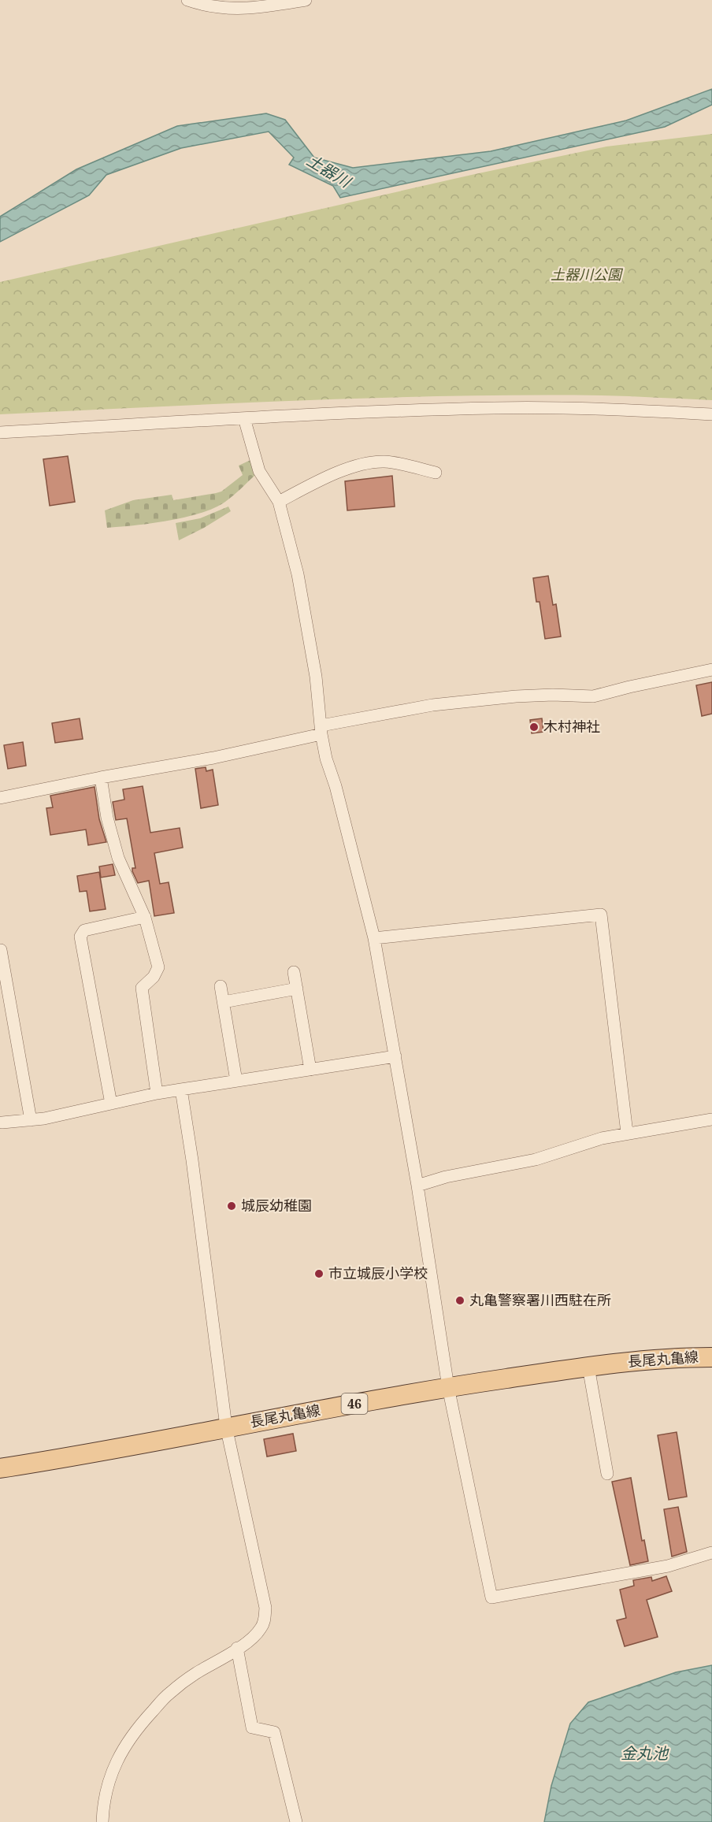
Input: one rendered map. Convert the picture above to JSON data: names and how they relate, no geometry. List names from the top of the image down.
{
  "streets": {
    "main road": ["長尾丸亀線", "46"]
  },
  "water": ["土器川", "金丸池"],
  "parks": ["土器川公園"],
  "places": [
    "木村神社",
    "城辰幼稚園",
    "市立城辰小学校",
    "丸亀警察署川西駐在所"
  ]
}
